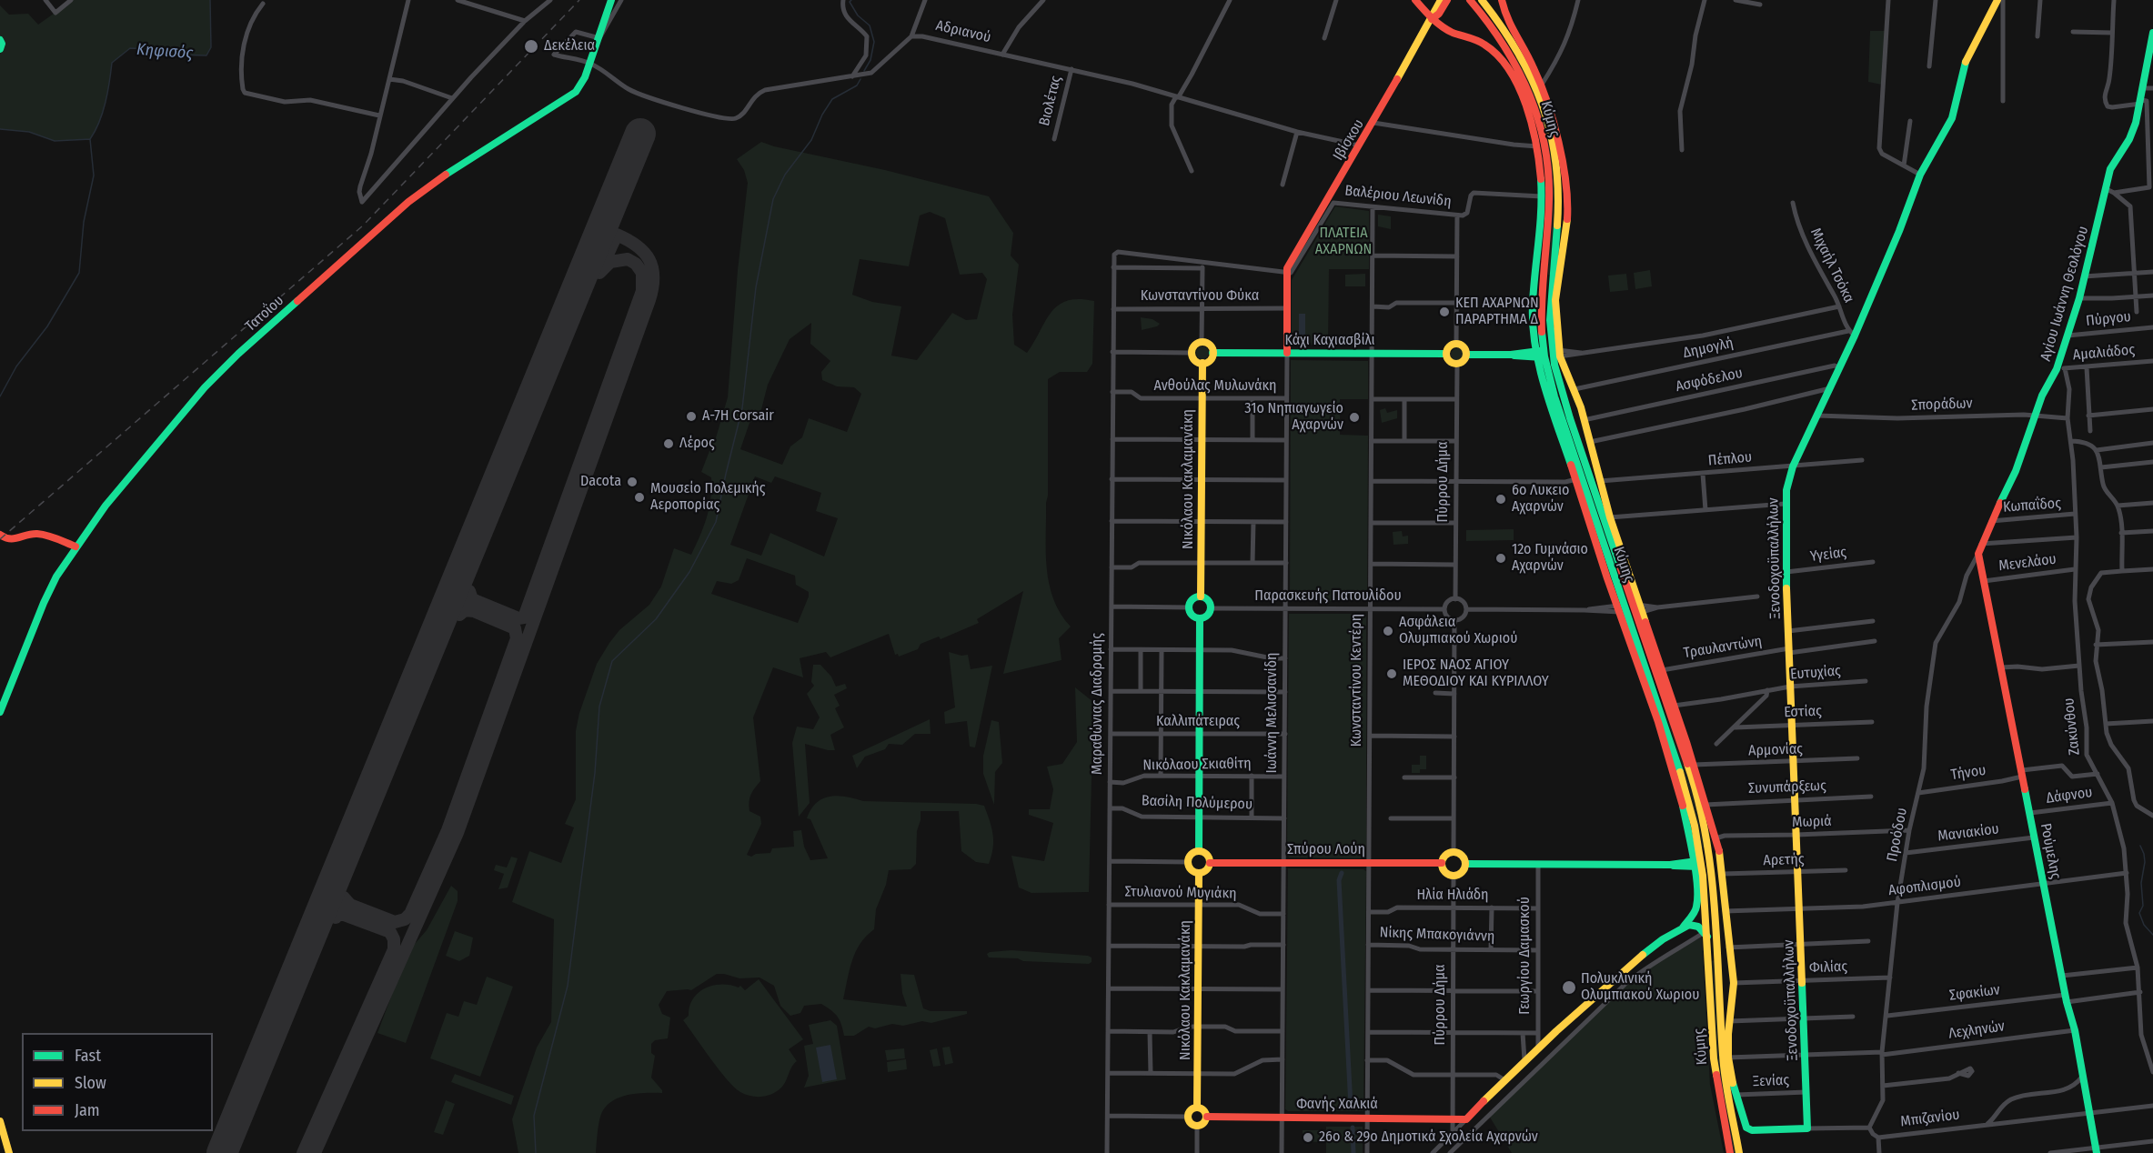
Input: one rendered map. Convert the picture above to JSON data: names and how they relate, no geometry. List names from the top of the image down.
{
  "streets": {
    "street": [
      "Αδριανού",
      "Βιολέτας",
      "Κύμης",
      "Ιβίσκου",
      "Βαλέριου Λεωνίδη",
      "Μιχαήλ Τσόκα",
      "Αγίου Ιωάννη Θεολόγου",
      "Κωνσταντίνου Φύκα",
      "Τατοΐου",
      "Πύργου",
      "Κάχι Καχιασβίλι",
      "Δημογλή",
      "Αμαλιάδος",
      "Ασφόδελου",
      "Ανθούλας Μυλωνάκη",
      "Σποράδων",
      "Πέπλου",
      "Νικόλαου Κακλαμανάκη",
      "Πύρρου Δήμα",
      "Κωπαΐδος",
      "Υγείας",
      "Ξενοδοχοϋπαλλήλων",
      "Μενελάου",
      "Παρασκευής Πατουλίδου",
      "Τραυλαντώνη",
      "Ευτυχίας",
      "Κωνσταντίνου Κεντέρη",
      "Μαραθώνιας Διαδρομής",
      "Εστίας",
      "Ιωάννη Μελισσανίδη",
      "Καλλιπάτειρας",
      "Ζακύνθου",
      "Αρμονίας",
      "Νικόλαου Σκιαθίτη",
      "Τήνου",
      "Συνυπάρξεως",
      "Δάφνου",
      "Βασίλη Πολύμερου",
      "Μωριά",
      "Μανιακίου",
      "Προόδου",
      "Σπύρου Λούη",
      "Ρούμελης",
      "Αρετής",
      "Αφοπλισμού",
      "Στυλιανού Μυγιάκη",
      "Ηλία Ηλιάδη",
      "Νίκης Μπακογιάννη",
      "Γεωργίου Δαμασκού",
      "Φιλίας",
      "Σφακίων",
      "Λεχληνών",
      "Ξενίας",
      "Φανής Χαλκιά",
      "Μπιζανίου"
    ]
  },
  "crossings": [
    ["Αδριανού", "Βιολέτας"],
    ["Αδριανού", "Ιβίσκου"],
    ["Ιβίσκου", "Βαλέριου Λεωνίδη"],
    ["Ιβίσκου", "Ιωάννη Μελισσανίδη"],
    ["Βαλέριου Λεωνίδη", "Κωνσταντίνου Κεντέρη"],
    ["Βαλέριου Λεωνίδη", "Ιωάννη Μελισσανίδη"],
    ["Μιχαήλ Τσόκα", "Δημογλή"],
    ["Μιχαήλ Τσόκα", "Ξενοδοχοϋπαλλήλων"],
    ["Αγίου Ιωάννη Θεολόγου", "Πύργου"],
    ["Αγίου Ιωάννη Θεολόγου", "Αμαλιάδος"],
    ["Αγίου Ιωάννη Θεολόγου", "Σποράδων"],
    ["Αγίου Ιωάννη Θεολόγου", "Κωπαΐδος"],
    ["Αγίου Ιωάννη Θεολόγου", "Ζακύνθου"],
    ["Αγίου Ιωάννη Θεολόγου", "Προόδου"],
    ["Αγίου Ιωάννη Θεολόγου", "Ρούμελης"],
    ["Κωνσταντίνου Φύκα", "Μαραθώνιας Διαδρομής"],
    ["Κωνσταντίνου Φύκα", "Ιωάννη Μελισσανίδη"],
    ["Κάχι Καχιασβίλι", "Νικόλαου Κακλαμανάκη"],
    ["Κάχι Καχιασβίλι", "Πύρρου Δήμα"],
    ["Κάχι Καχιασβίλι", "Κωνσταντίνου Κεντέρη"],
    ["Κάχι Καχιασβίλι", "Ιωάννη Μελισσανίδη"],
    ["Δημογλή", "Ξενοδοχοϋπαλλήλων"],
    ["Αμαλιάδος", "Ζακύνθου"],
    ["Ασφόδελου", "Ξενοδοχοϋπαλλήλων"],
    ["Ανθούλας Μυλωνάκη", "Νικόλαου Κακλαμανάκη"],
    ["Ανθούλας Μυλωνάκη", "Μαραθώνιας Διαδρομής"],
    ["Ανθούλας Μυλωνάκη", "Ιωάννη Μελισσανίδη"],
    ["Σποράδων", "Ξενοδοχοϋπαλλήλων"],
    ["Σποράδων", "Ζακύνθου"],
    ["Πέπλου", "Ξενοδοχοϋπαλλήλων"],
    ["Νικόλαου Κακλαμανάκη", "Παρασκευής Πατουλίδου"],
    ["Νικόλαου Κακλαμανάκη", "Σπύρου Λούη"],
    ["Νικόλαου Κακλαμανάκη", "Στυλιανού Μυγιάκη"],
    ["Νικόλαου Κακλαμανάκη", "Φανής Χαλκιά"],
    ["Πύρρου Δήμα", "Παρασκευής Πατουλίδου"],
    ["Πύρρου Δήμα", "Σπύρου Λούη"],
    ["Πύρρου Δήμα", "Ηλία Ηλιάδη"],
    ["Πύρρου Δήμα", "Νίκης Μπακογιάννη"],
    ["Πύρρου Δήμα", "Φανής Χαλκιά"],
    ["Κωπαΐδος", "Ζακύνθου"],
    ["Υγείας", "Ξενοδοχοϋπαλλήλων"],
    ["Ξενοδοχοϋπαλλήλων", "Τραυλαντώνη"],
    ["Ξενοδοχοϋπαλλήλων", "Ευτυχίας"],
    ["Ξενοδοχοϋπαλλήλων", "Εστίας"],
    ["Ξενοδοχοϋπαλλήλων", "Αρμονίας"],
    ["Ξενοδοχοϋπαλλήλων", "Συνυπάρξεως"],
    ["Ξενοδοχοϋπαλλήλων", "Μωριά"],
    ["Ξενοδοχοϋπαλλήλων", "Αρετής"],
    ["Ξενοδοχοϋπαλλήλων", "Αφοπλισμού"],
    ["Ξενοδοχοϋπαλλήλων", "Φιλίας"],
    ["Ξενοδοχοϋπαλλήλων", "Λεχληνών"],
    ["Ξενοδοχοϋπαλλήλων", "Ξενίας"],
    ["Μενελάου", "Ζακύνθου"],
    ["Μενελάου", "Ρούμελης"],
    ["Παρασκευής Πατουλίδου", "Κωνσταντίνου Κεντέρη"],
    ["Παρασκευής Πατουλίδου", "Ιωάννη Μελισσανίδη"],
    ["Κωνσταντίνου Κεντέρη", "Σπύρου Λούη"],
    ["Κωνσταντίνου Κεντέρη", "Ηλία Ηλιάδη"],
    ["Κωνσταντίνου Κεντέρη", "Νίκης Μπακογιάννη"],
    ["Κωνσταντίνου Κεντέρη", "Φανής Χαλκιά"],
    ["Μαραθώνιας Διαδρομής", "Καλλιπάτειρας"],
    ["Μαραθώνιας Διαδρομής", "Νικόλαου Σκιαθίτη"],
    ["Μαραθώνιας Διαδρομής", "Βασίλη Πολύμερου"],
    ["Μαραθώνιας Διαδρομής", "Στυλιανού Μυγιάκη"],
    ["Ιωάννη Μελισσανίδη", "Καλλιπάτειρας"],
    ["Ιωάννη Μελισσανίδη", "Νικόλαου Σκιαθίτη"],
    ["Ιωάννη Μελισσανίδη", "Βασίλη Πολύμερου"],
    ["Ιωάννη Μελισσανίδη", "Σπύρου Λούη"],
    ["Ιωάννη Μελισσανίδη", "Στυλιανού Μυγιάκη"],
    ["Ιωάννη Μελισσανίδη", "Φανής Χαλκιά"],
    ["Ζακύνθου", "Τήνου"],
    ["Ζακύνθου", "Δάφνου"],
    ["Ζακύνθου", "Αφοπλισμού"],
    ["Ζακύνθου", "Σφακίων"],
    ["Τήνου", "Προόδου"],
    ["Τήνου", "Ρούμελης"],
    ["Δάφνου", "Ρούμελης"],
    ["Μωριά", "Προόδου"],
    ["Μανιακίου", "Προόδου"],
    ["Μανιακίου", "Ρούμελης"],
    ["Προόδου", "Ρούμελης"],
    ["Προόδου", "Αφοπλισμού"],
    ["Προόδου", "Φιλίας"],
    ["Προόδου", "Σφακίων"],
    ["Προόδου", "Λεχληνών"],
    ["Ρούμελης", "Αφοπλισμού"],
    ["Ρούμελης", "Σφακίων"],
    ["Ρούμελης", "Λεχληνών"],
    ["Ρούμελης", "Μπιζανίου"],
    ["Ηλία Ηλιάδη", "Γεωργίου Δαμασκού"],
    ["Νίκης Μπακογιάννη", "Γεωργίου Δαμασκού"]
  ],
  "water": ["Κηφισός"],
  "parks": ["ΠΛΑΤΕΙΑ ΑΧΑΡΝΩΝ"],
  "places": [
    "Δεκέλεια",
    "ΚΕΠ ΑΧΑΡΝΩΝ ΠΑΡΑΡΤΗΜΑ Δ",
    "A-7H Corsair",
    "31ο Νηπιαγωγείο Αχαρνών",
    "Λέρος",
    "Dacota",
    "Μουσείο Πολεμικής Αεροπορίας",
    "6ο Λυκειο Αχαρνών",
    "12ο Γυμνάσιο Αχαρνών",
    "Ασφάλεια Ολυμπιακού Χωριού",
    "ΙΕΡΟΣ ΝΑΟΣ ΑΓΙΟΥ ΜΕΘΟΔΙΟΥ ΚΑΙ ΚΥΡΙΛΛΟΥ",
    "Πολυκλινική Ολυμπιακού Χωριου",
    "26ο & 29ο Δημοτικά Σχολεία Αχαρνών"
  ],
  "legend": ["Fast", "Slow", "Jam"]
}
